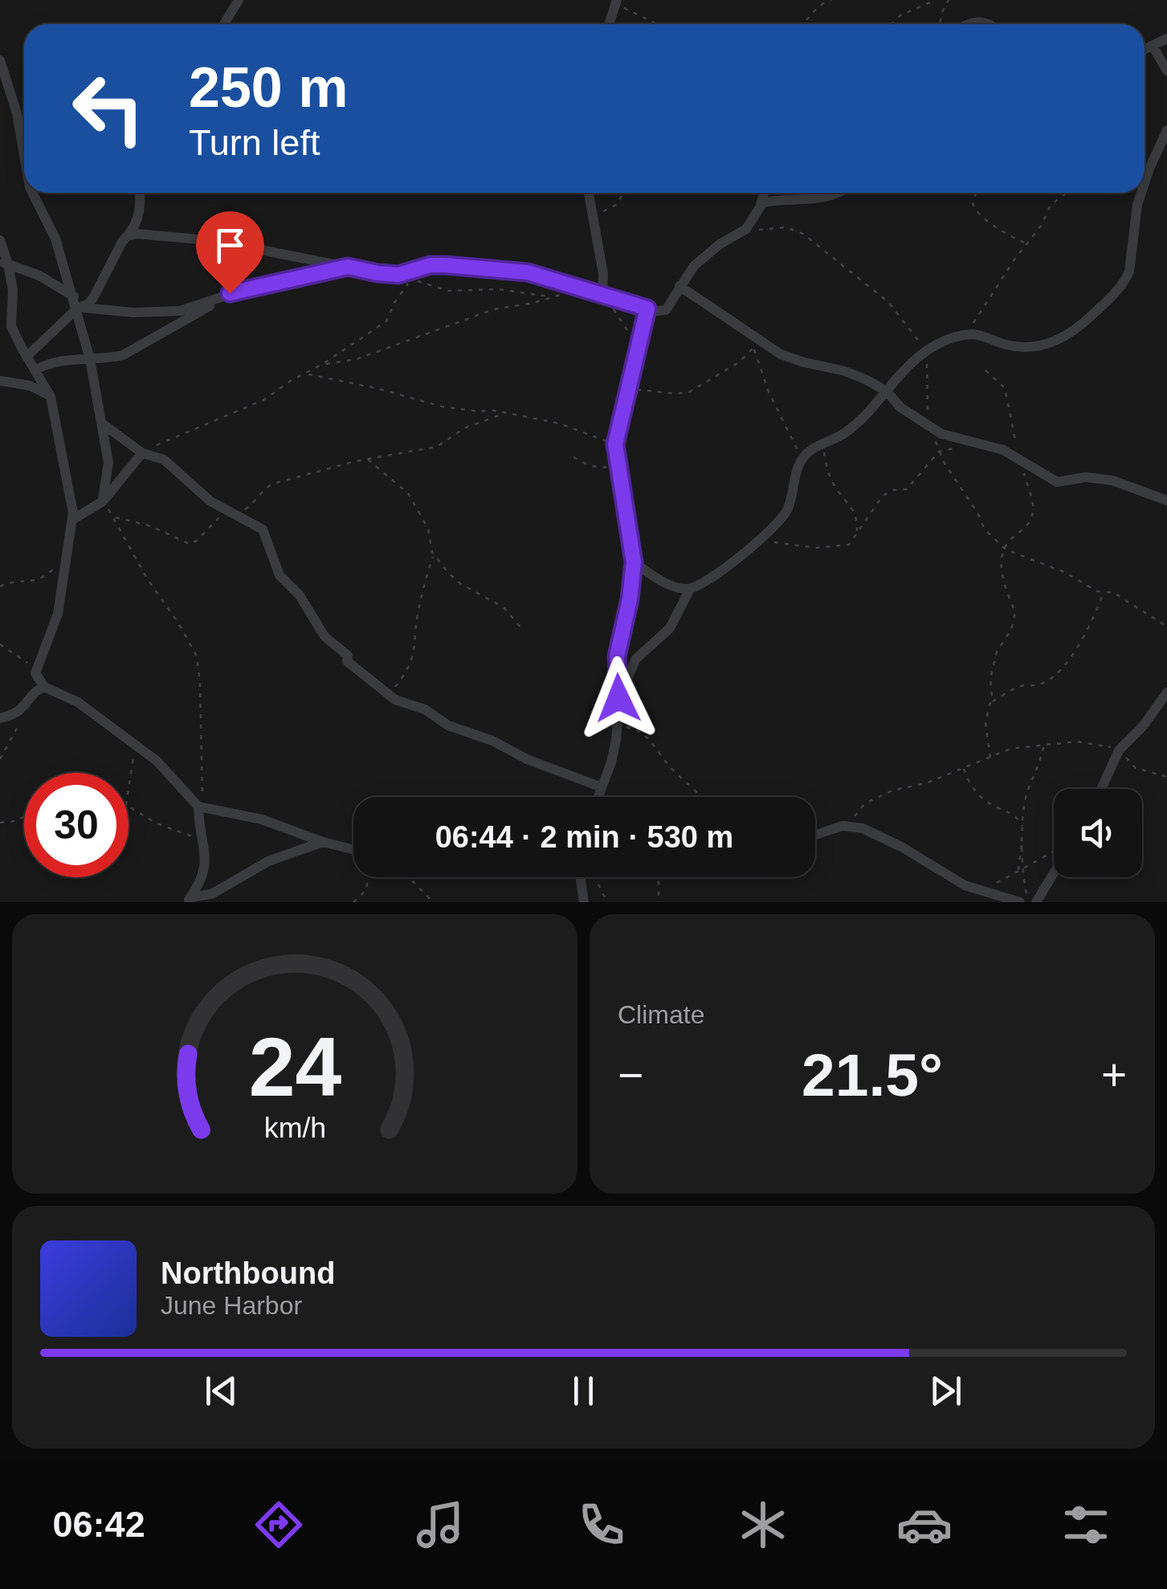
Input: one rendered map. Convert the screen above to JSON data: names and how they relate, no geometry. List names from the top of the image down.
{
  "page": {
    "turn": ["250 m", "Turn left"],
    "limit": "30",
    "trip": "06:44 · 2 min · 530 m",
    "tile": "Climate",
    "heat": ["−", "21.5°", "+"],
    "song": ["Northbound", "June Harbor"],
    "tabs": "06:42",
    "gauge": ["24", "km/h"]
  }
}
